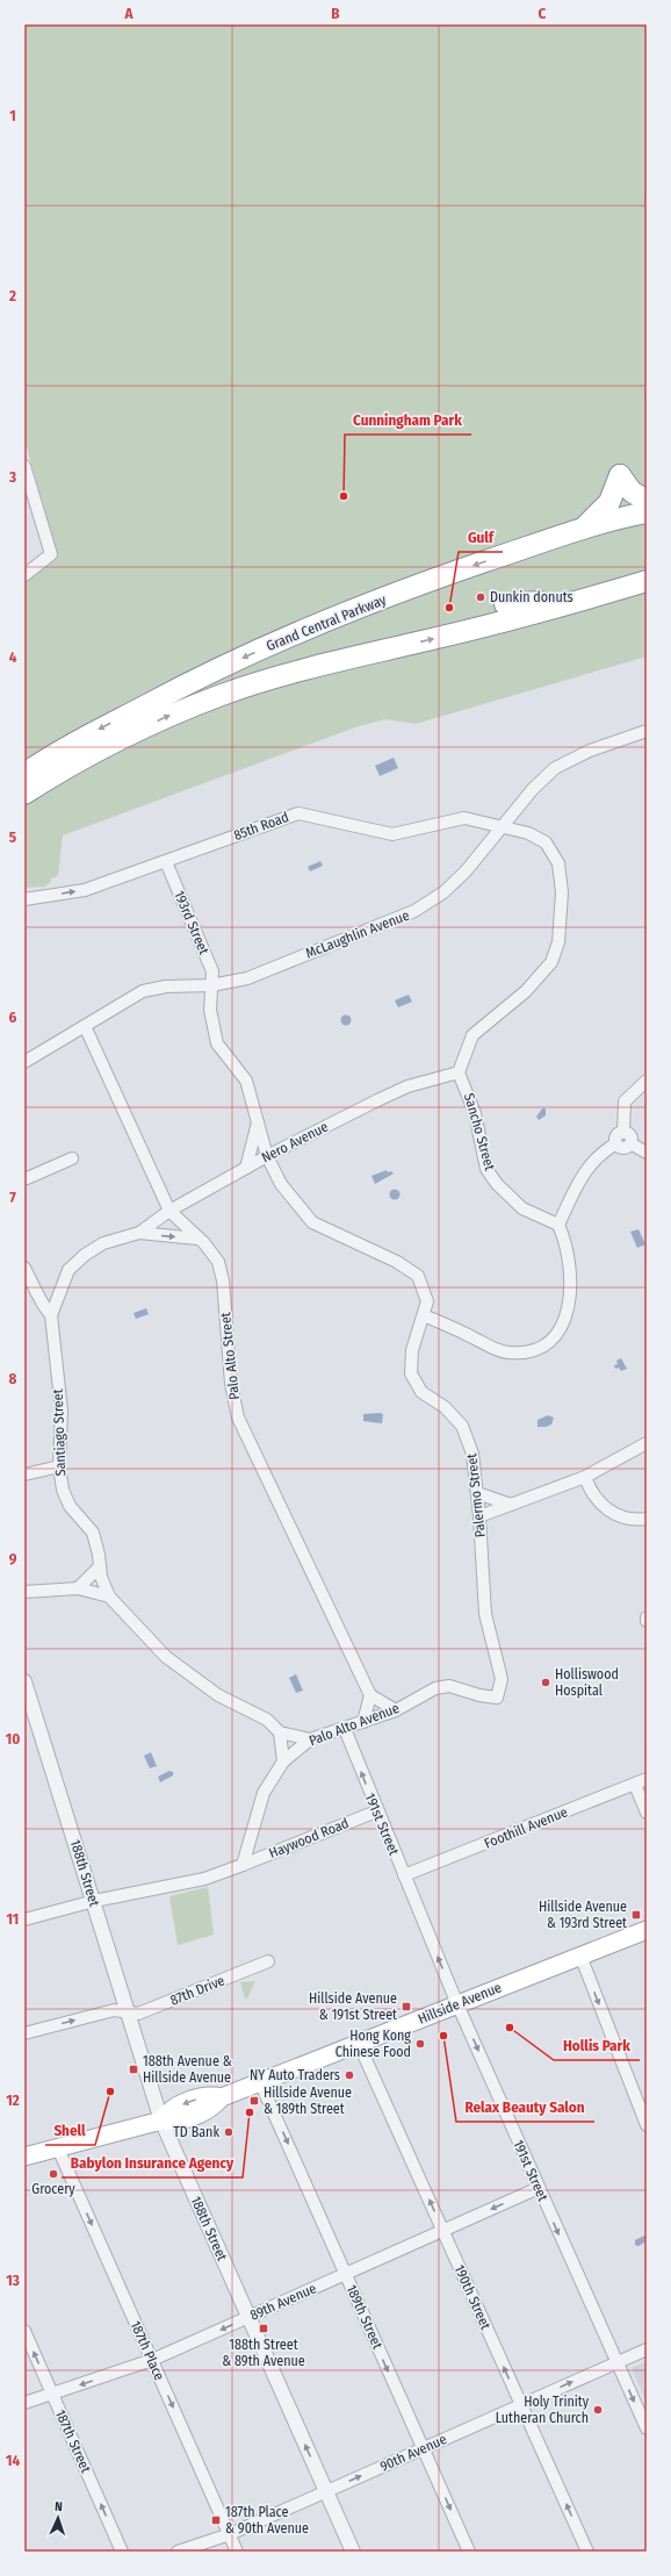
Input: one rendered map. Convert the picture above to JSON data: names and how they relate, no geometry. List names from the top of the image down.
{
  "streets": {
    "highway": ["Grand Central Parkway"],
    "main road": ["Hillside Avenue"],
    "street": [
      "85th Road",
      "193rd Street",
      "McLaughlin Avenue",
      "Sancho Street",
      "Nero Avenue",
      "Palo Alto Street",
      "Santiago Street",
      "Palermo Street",
      "Palo Alto Avenue",
      "191st Street",
      "Foothill Avenue",
      "Haywood Road",
      "188th Street",
      "87th Drive",
      "190th Street",
      "89th Avenue",
      "189th Street",
      "187th Place",
      "187th Street",
      "90th Avenue"
    ]
  },
  "crossings": [
    ["85th Road", "193rd Street"],
    ["85th Road", "McLaughlin Avenue"],
    ["193rd Street", "McLaughlin Avenue"],
    ["193rd Street", "Palermo Street"],
    ["McLaughlin Avenue", "Palo Alto Street"],
    ["McLaughlin Avenue", "Palermo Street"],
    ["Sancho Street", "Nero Avenue"],
    ["Nero Avenue", "Palo Alto Street"],
    ["Nero Avenue", "Santiago Street"],
    ["Nero Avenue", "Palermo Street"],
    ["Santiago Street", "Palo Alto Avenue"],
    ["Palermo Street", "Palo Alto Avenue"],
    ["Palo Alto Avenue", "191st Street"],
    ["Palo Alto Avenue", "Haywood Road"],
    ["191st Street", "Foothill Avenue"],
    ["191st Street", "Haywood Road"],
    ["191st Street", "Hillside Avenue"],
    ["191st Street", "89th Avenue"],
    ["191st Street", "90th Avenue"],
    ["188th Street", "87th Drive"],
    ["188th Street", "Hillside Avenue"],
    ["188th Street", "89th Avenue"],
    ["188th Street", "90th Avenue"],
    ["Hillside Avenue", "190th Street"],
    ["Hillside Avenue", "189th Street"],
    ["Hillside Avenue", "187th Place"],
    ["190th Street", "89th Avenue"],
    ["190th Street", "90th Avenue"],
    ["89th Avenue", "189th Street"],
    ["89th Avenue", "187th Place"],
    ["89th Avenue", "187th Street"],
    ["189th Street", "90th Avenue"],
    ["187th Place", "90th Avenue"]
  ],
  "one_way": [
    "87th Drive",
    "190th Street",
    "89th Avenue",
    "189th Street",
    "187th Place",
    "187th Street",
    "90th Avenue"
  ],
  "places": {
    "other": [
      "Cunningham Park",
      "Dunkin donuts",
      "Gulf",
      "Holliswood Hospital",
      "Hollis Park",
      "Relax Beauty Salon",
      "Hong Kong Chinese Food",
      "NY Auto Traders",
      "Shell",
      "Babylon Insurance Agency",
      "TD Bank",
      "Grocery",
      "Holy Trinity Lutheran Church"
    ],
    "transit": [
      "Hillside Avenue & 193rd Street",
      "Hillside Avenue & 191st Street",
      "188th Avenue & Hillside Avenue",
      "Hillside Avenue & 189th Street",
      "188th Street & 89th Avenue",
      "187th Place & 90th Avenue"
    ]
  },
  "north": "top",
  "grid": {
    "columns": ["A", "B", "C"],
    "rows": [
      "1",
      "2",
      "3",
      "4",
      "5",
      "6",
      "7",
      "8",
      "9",
      "10",
      "11",
      "12",
      "13",
      "14"
    ]
  }
}
